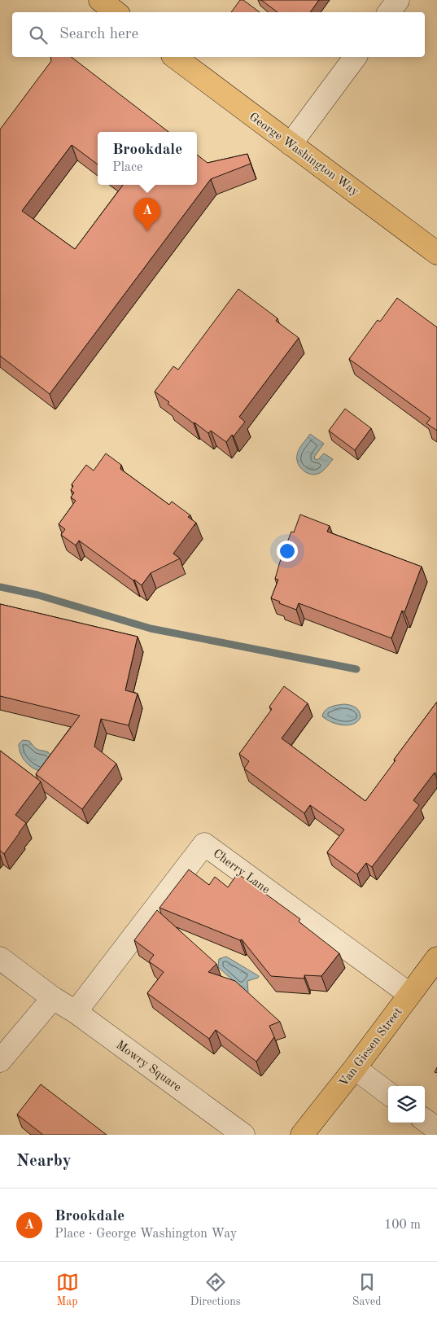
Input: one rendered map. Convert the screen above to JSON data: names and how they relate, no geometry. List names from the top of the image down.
{
  "streets": {
    "main road": ["George Washington Way", "Van Giesen Street"],
    "street": ["Cherry Lane", "Mowry Square"]
  },
  "crossings": [
    ["Cherry Lane", "Van Giesen Street"],
    ["Cherry Lane", "Mowry Square"]
  ],
  "page": {
    "search": "Search here",
    "popup": ["Brookdale", "Place"],
    "pins": "A",
    "heading": "Nearby",
    "list": [
      {
        "mark": "A",
        "name": "Brookdale",
        "note": "Place · George Washington Way",
        "value": "100 m"
      }
    ],
    "nav": ["Map", "Directions", "Saved"]
  }
}
